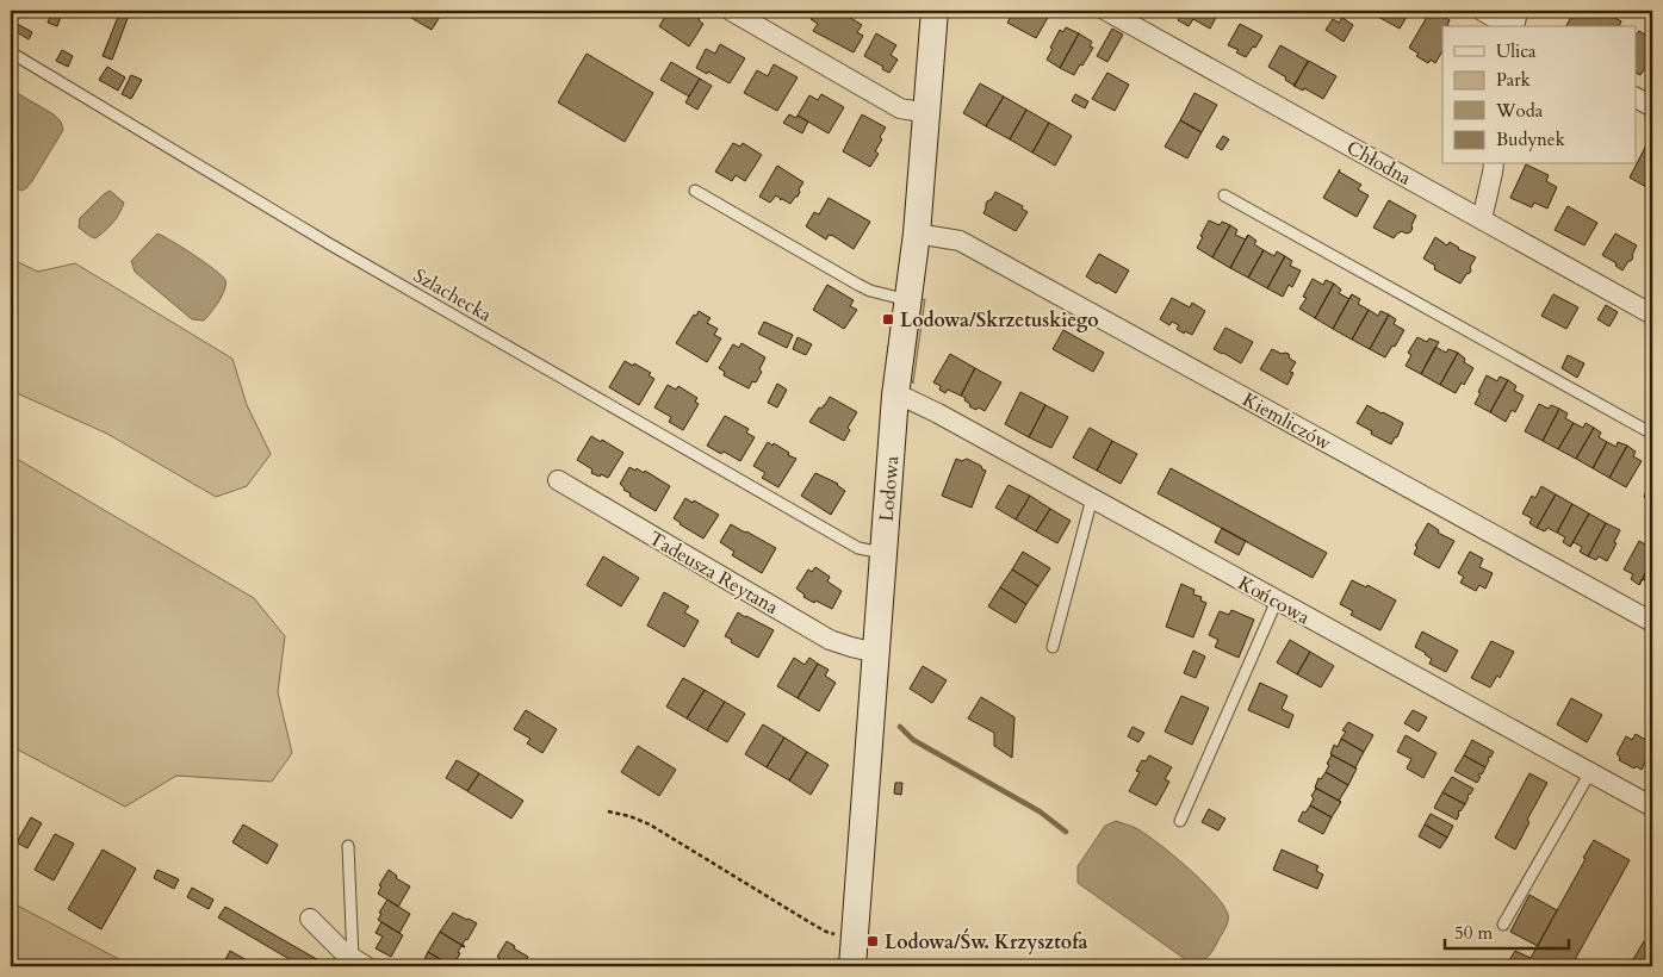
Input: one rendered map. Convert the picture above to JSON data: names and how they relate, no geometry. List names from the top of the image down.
{
  "streets": {
    "street": [
      "Chłodna",
      "Kiemliczów",
      "Lodowa",
      "Tadeusza Reytana",
      "Końcowa"
    ],
    "lane": ["Szlachecka"]
  },
  "crossings": [
    ["Szlachecka", "Lodowa"],
    ["Kiemliczów", "Lodowa"],
    ["Lodowa", "Tadeusza Reytana"],
    ["Lodowa", "Końcowa"]
  ],
  "places": {
    "transit": ["Lodowa/Skrzetuskiego", "Lodowa/Św. Krzysztofa"]
  },
  "legend": [
    "Ulica",
    "Park",
    "Woda",
    "Budynek"
  ],
  "scale_bar": "50 m"
}
